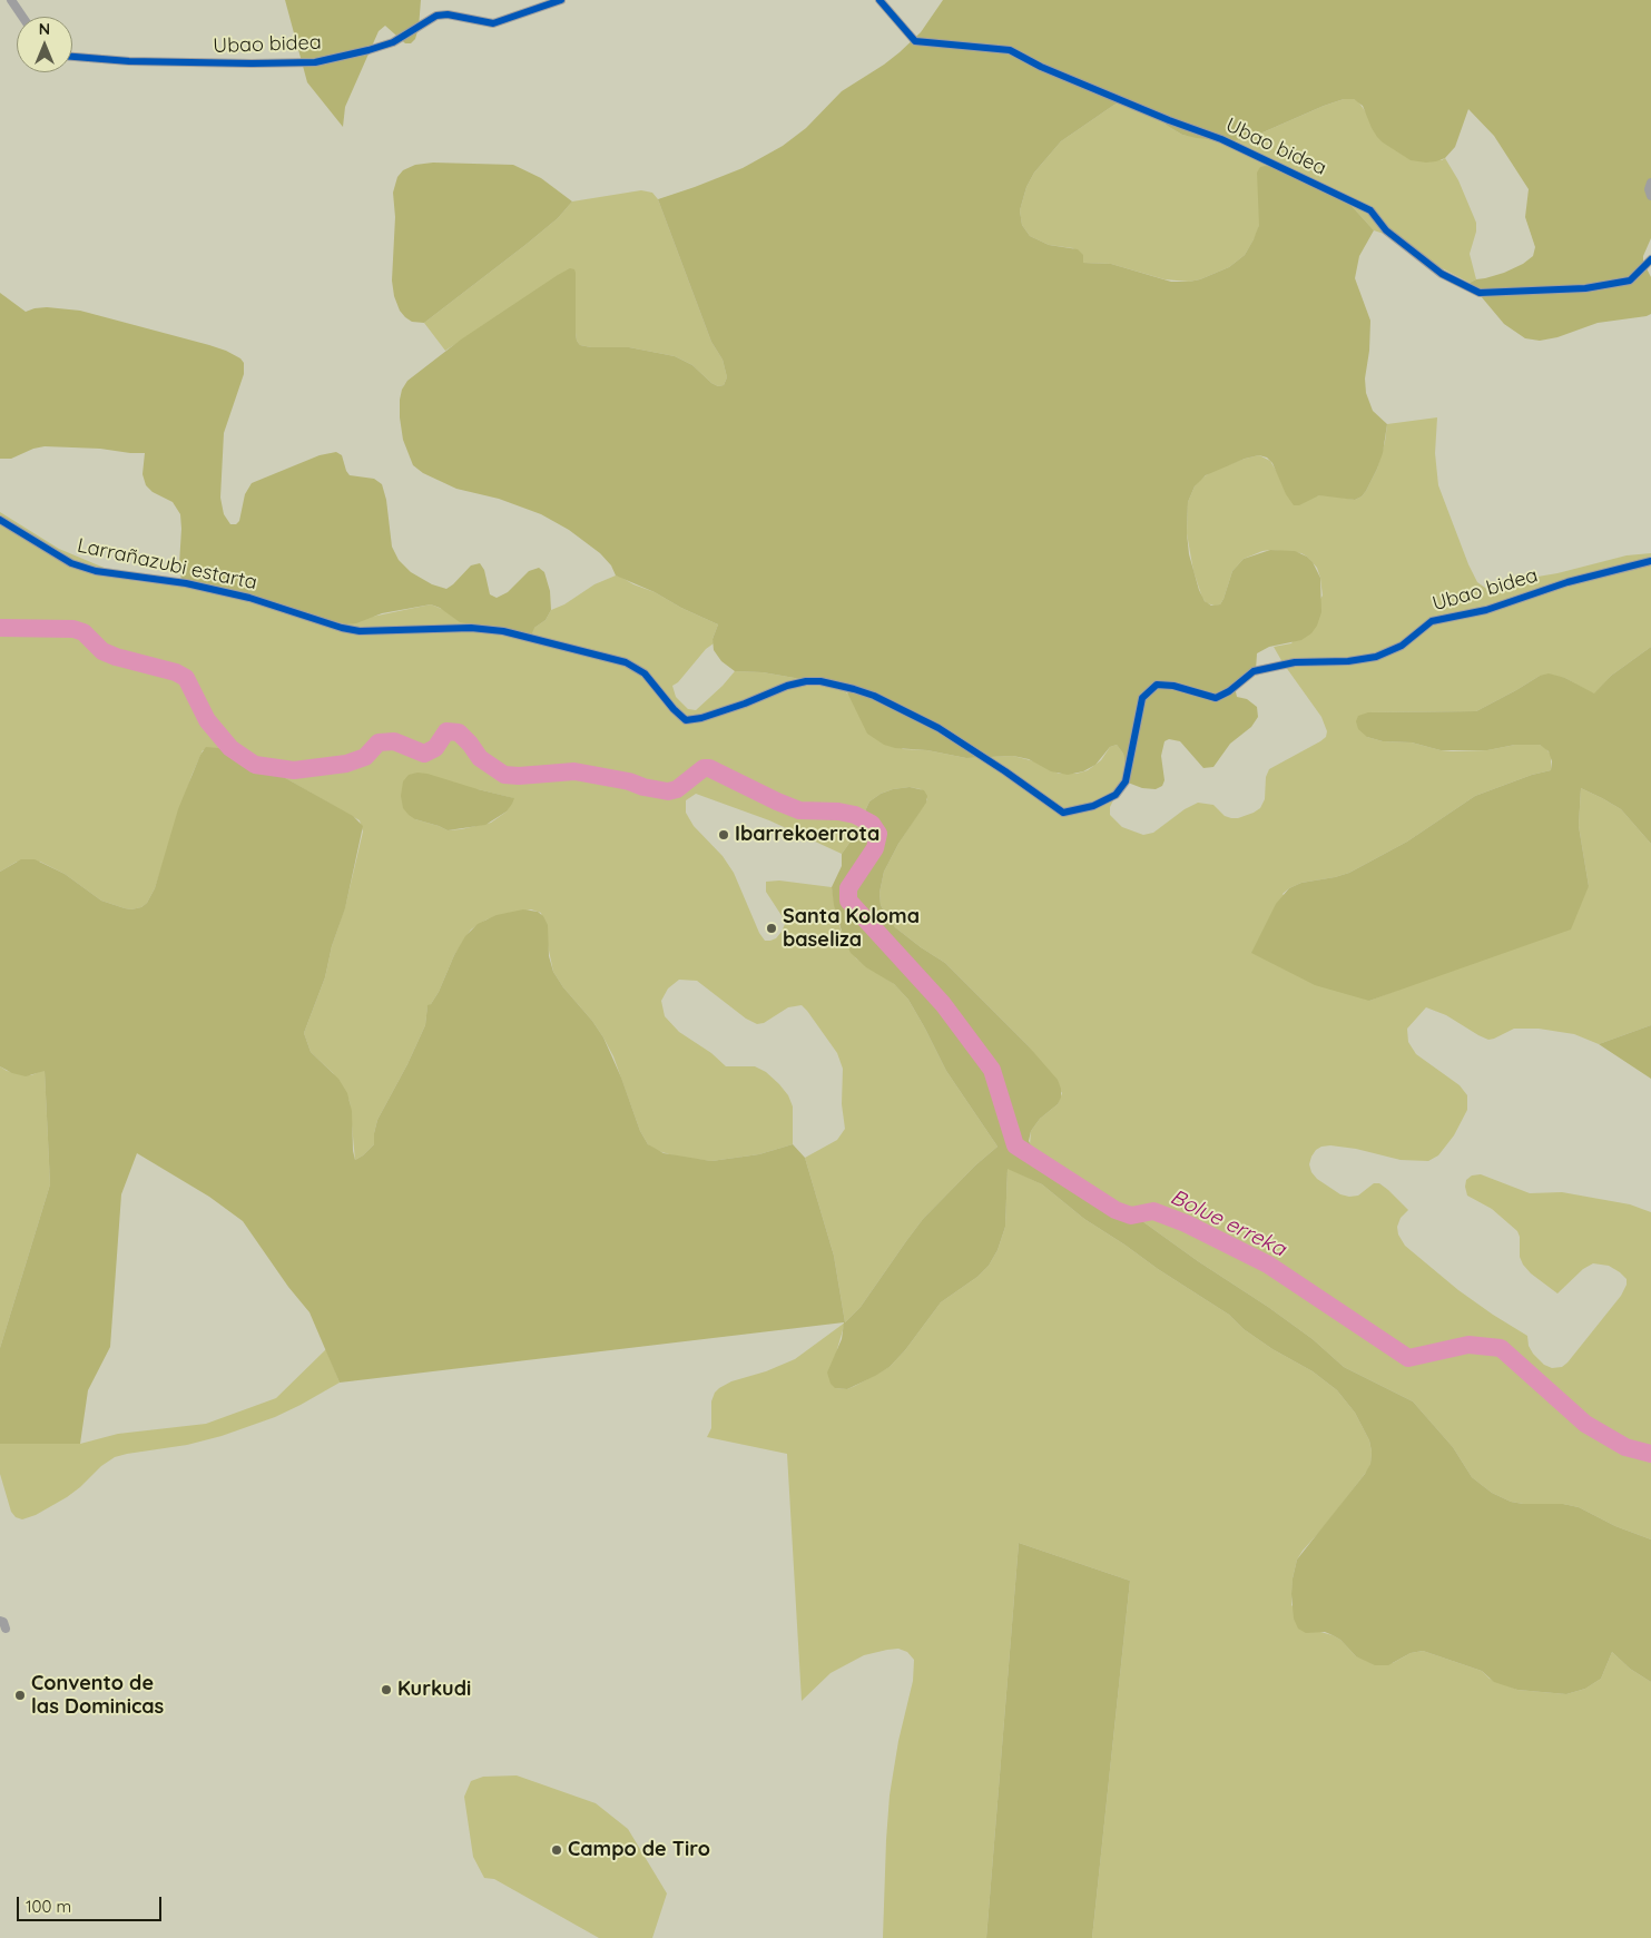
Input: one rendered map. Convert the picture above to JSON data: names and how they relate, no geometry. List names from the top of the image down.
{
  "streets": {
    "street": ["Ubao bidea", "Larrañazubi estarta"]
  },
  "crossings": [
    ["Ubao bidea", "Larrañazubi estarta"]
  ],
  "water": ["Bolue erreka"],
  "places": [
    "Ibarrekoerrota",
    "Santa Koloma baseliza",
    "Kurkudi",
    "Convento de las Dominicas",
    "Campo de Tiro"
  ],
  "scale_bar": "100 m",
  "north": "top"
}
